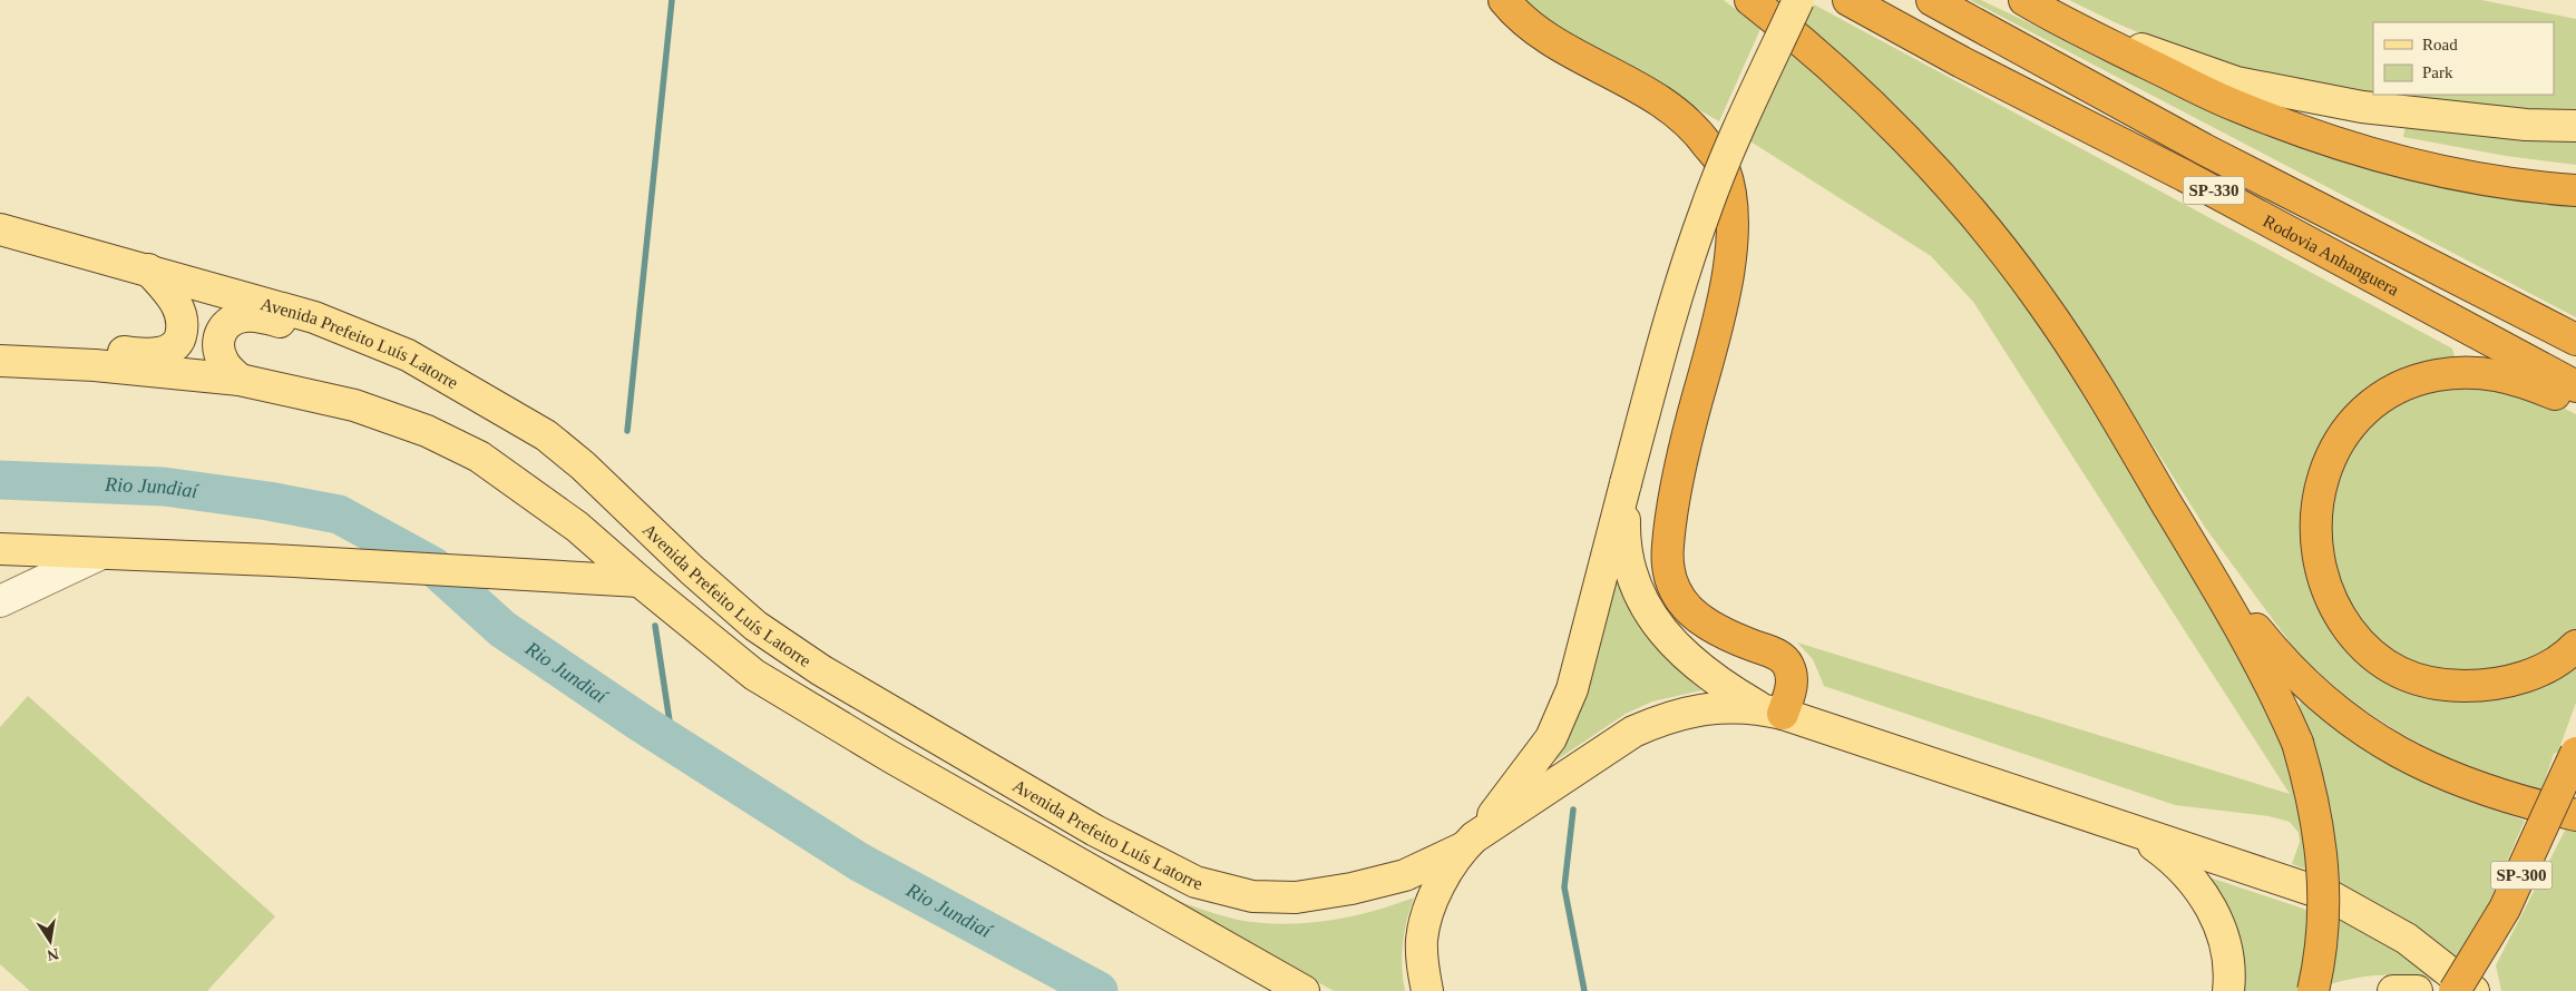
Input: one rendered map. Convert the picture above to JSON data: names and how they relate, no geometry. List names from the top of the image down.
{
  "streets": {
    "highway": ["SP-330", "Rodovia Anhanguera", "SP-300"],
    "main road": ["Avenida Prefeito Luís Latorre"]
  },
  "water": ["Rio Jundiaí"],
  "legend": ["Road", "Park"],
  "north": "bottom"
}
